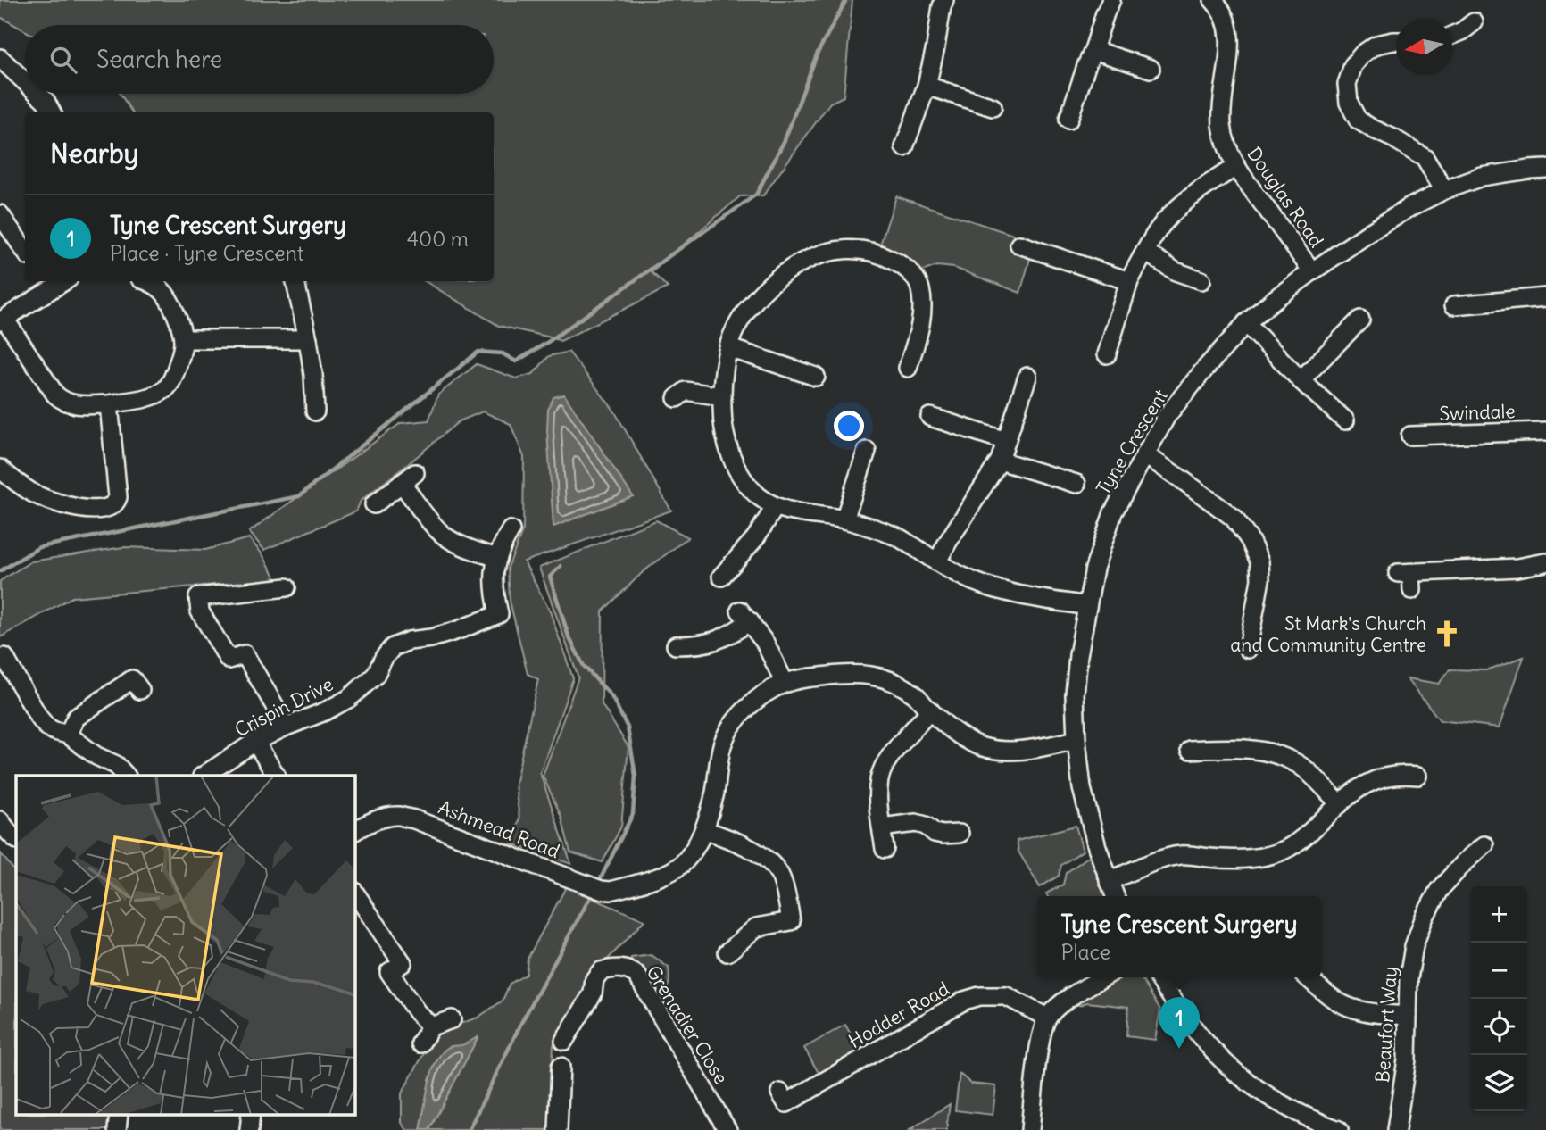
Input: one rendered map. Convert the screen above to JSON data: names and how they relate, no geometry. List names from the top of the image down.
{
  "streets": {
    "street": [
      "Douglas Road",
      "Swindale",
      "Tyne Crescent",
      "Crispin Drive",
      "Ashmead Road",
      "Hodder Road",
      "Grenadier Close",
      "Beaufort Way"
    ]
  },
  "crossings": [
    ["Douglas Road", "Tyne Crescent"]
  ],
  "places": {
    "church": ["St Mark's Church and Community Centre"]
  },
  "north": "left",
  "page": {
    "search": "Search here",
    "heading": "Nearby",
    "list": [
      {
        "mark": "1",
        "name": "Tyne Crescent Surgery",
        "note": "Place · Tyne Crescent",
        "value": "400 m"
      }
    ],
    "map_buttons": ["+", "−"],
    "popup": ["Tyne Crescent Surgery", "Place"],
    "pins": "1"
  }
}
